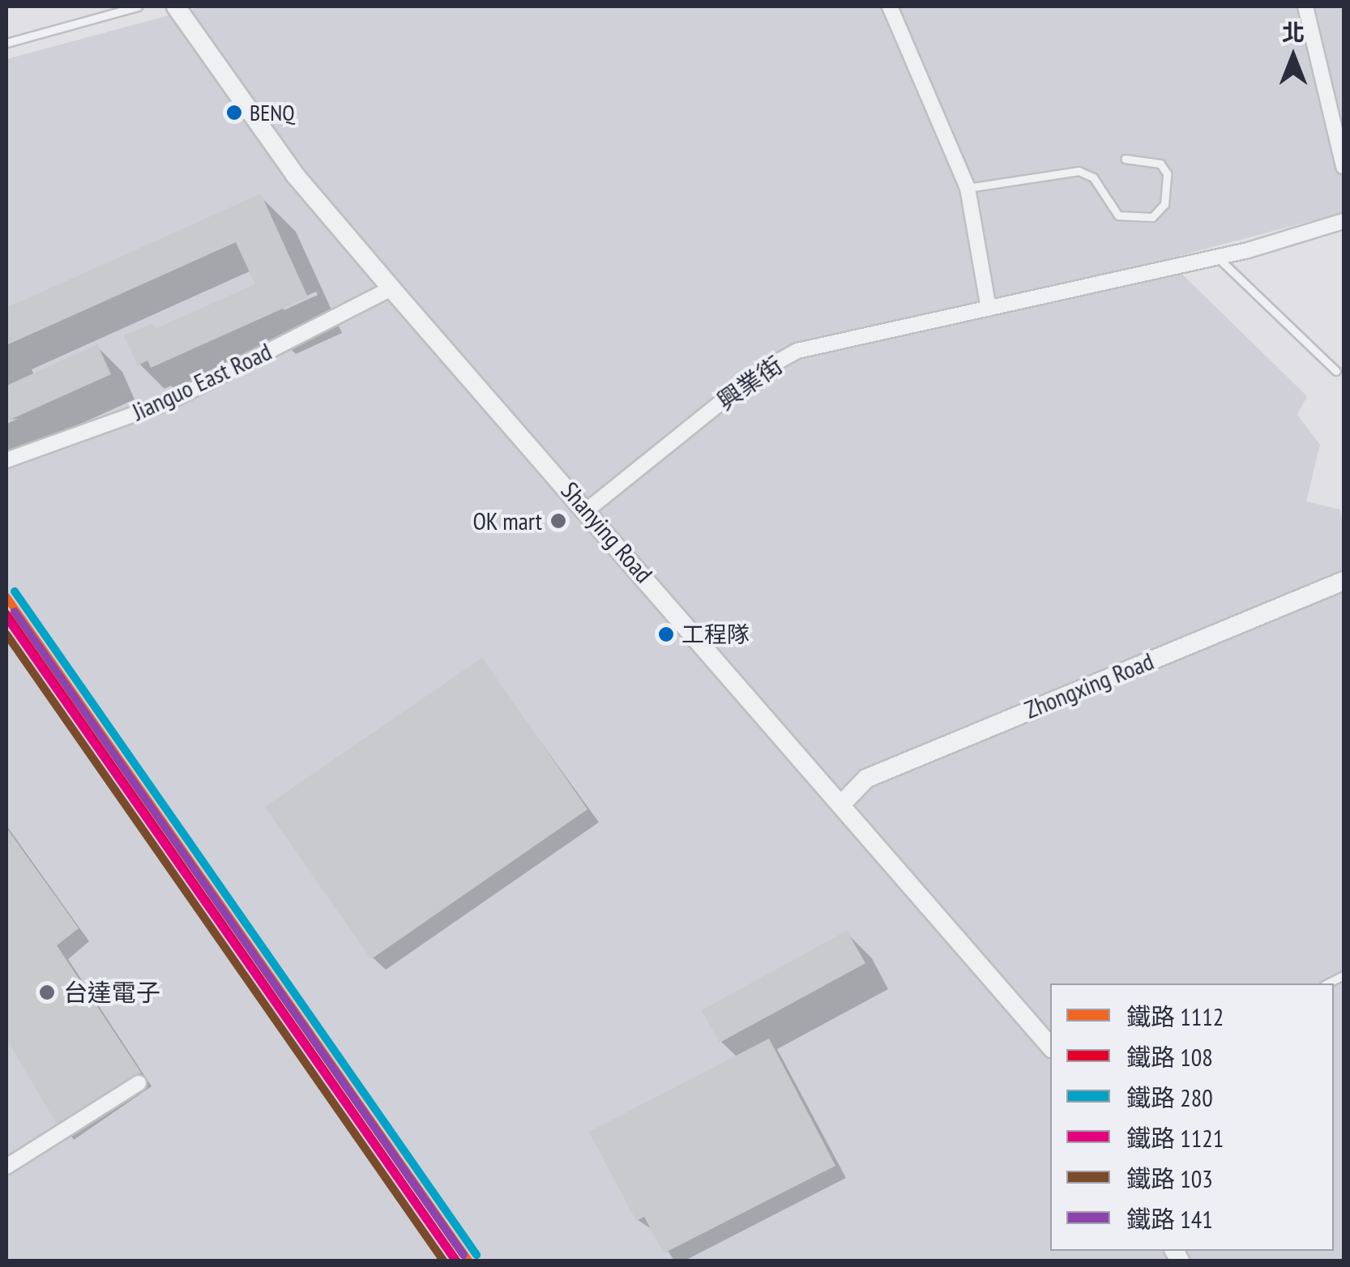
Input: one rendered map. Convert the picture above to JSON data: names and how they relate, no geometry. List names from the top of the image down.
{
  "streets": {
    "street": [
      "Jianguo East Road",
      "興業街",
      "Shanying Road",
      "Zhongxing Road"
    ]
  },
  "crossings": [
    ["Jianguo East Road", "Shanying Road"],
    ["興業街", "Shanying Road"],
    ["Shanying Road", "Zhongxing Road"]
  ],
  "places": [
    "BENQ",
    "OK mart",
    "工程隊",
    "台達電子"
  ],
  "lines": [
    "rail line 280",
    "rail line 1112",
    "rail line 141",
    "rail line 108",
    "rail line 1121",
    "rail line 103"
  ],
  "legend": [
    "鐵路 1112",
    "鐵路 108",
    "鐵路 280",
    "鐵路 1121",
    "鐵路 103",
    "鐵路 141"
  ],
  "north": "top"
}
